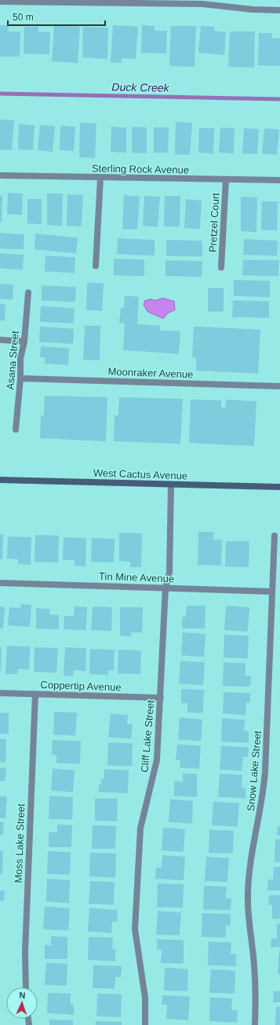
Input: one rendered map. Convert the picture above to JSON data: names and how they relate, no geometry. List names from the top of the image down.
{
  "streets": {
    "main road": ["West Cactus Avenue"],
    "street": [
      "Sterling Rock Avenue",
      "Pretzel Court",
      "Asana Street",
      "Moonraker Avenue",
      "Tin Mine Avenue",
      "Coppertip Avenue",
      "Cliff Lake Street",
      "Snow Lake Street",
      "Moss Lake Street"
    ]
  },
  "crossings": [
    ["Sterling Rock Avenue", "Pretzel Court"],
    ["Asana Street", "Moonraker Avenue"],
    ["West Cactus Avenue", "Cliff Lake Street"],
    ["Tin Mine Avenue", "Cliff Lake Street"],
    ["Tin Mine Avenue", "Snow Lake Street"],
    ["Coppertip Avenue", "Cliff Lake Street"],
    ["Coppertip Avenue", "Moss Lake Street"]
  ],
  "water": ["Duck Creek"],
  "scale_bar": "50 m",
  "north": "top"
}
